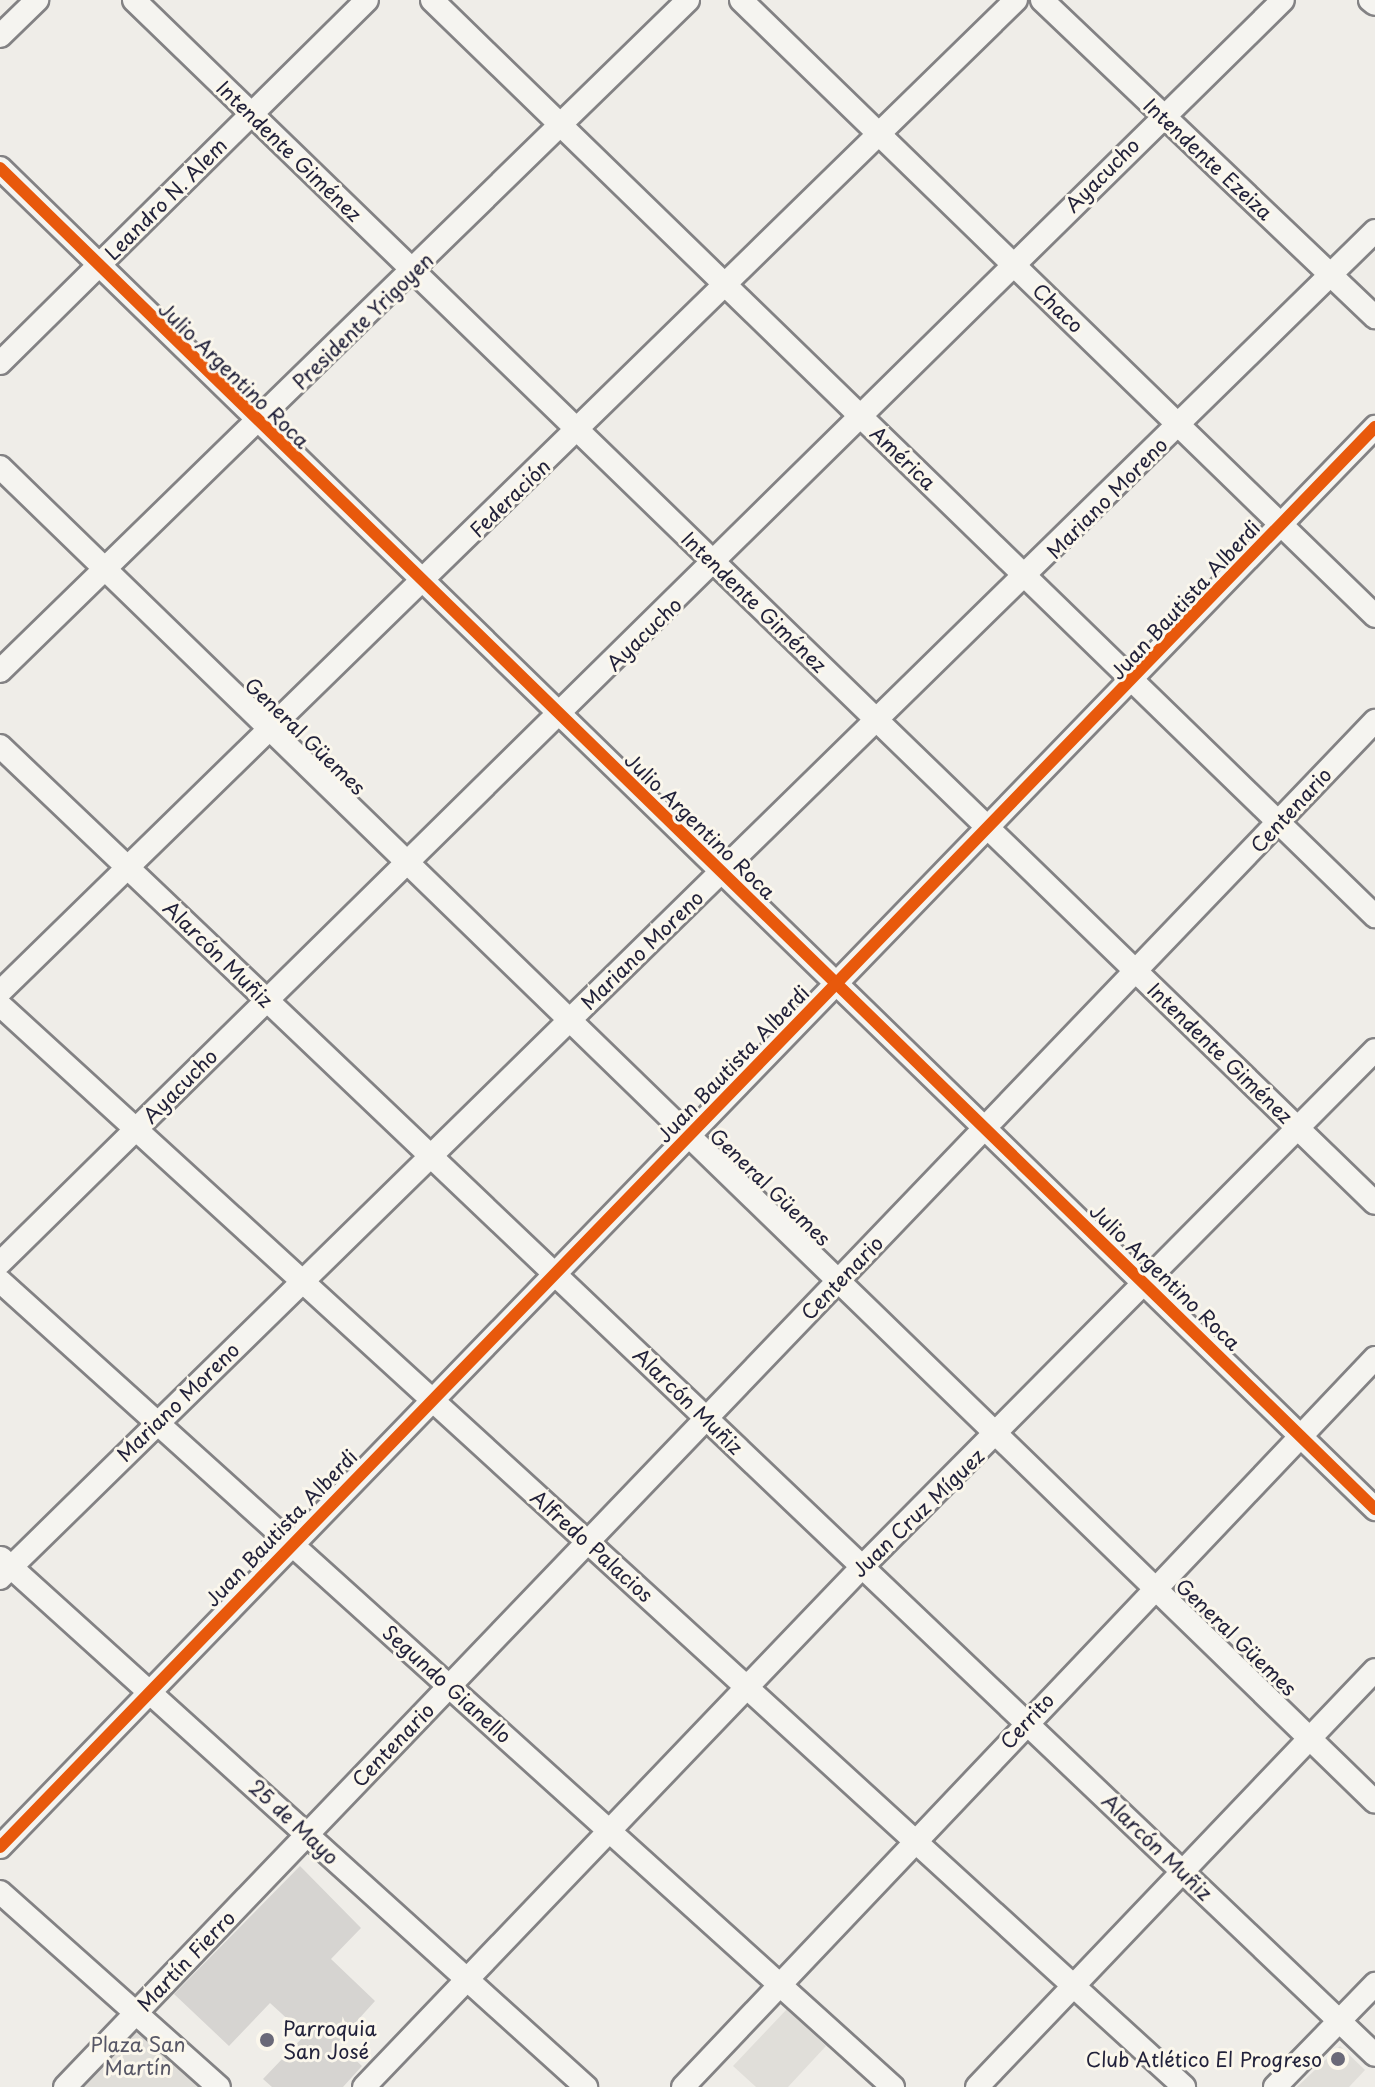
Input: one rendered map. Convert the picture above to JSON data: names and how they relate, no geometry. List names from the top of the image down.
{
  "streets": {
    "street": [
      "Intendente Giménez",
      "Intendente Ezeiza",
      "Ayacucho",
      "Leandro N. Alem",
      "Chaco",
      "Presidente Yrigoyen",
      "Julio Argentino Roca",
      "América",
      "Federación",
      "Mariano Moreno",
      "Juan Bautista Alberdi",
      "General Güemes",
      "Centenario",
      "Alarcón Muñiz",
      "Juan Cruz Míguez",
      "Alfredo Palacios",
      "Segundo Gianello",
      "Cerrito",
      "25 de Mayo",
      "Martín Fierro"
    ]
  },
  "crossings": [
    ["Intendente Giménez", "Ayacucho"],
    ["Intendente Giménez", "Leandro N. Alem"],
    ["Intendente Giménez", "Presidente Yrigoyen"],
    ["Intendente Giménez", "Federación"],
    ["Intendente Giménez", "Mariano Moreno"],
    ["Intendente Giménez", "Juan Bautista Alberdi"],
    ["Intendente Giménez", "Centenario"],
    ["Intendente Giménez", "Juan Cruz Míguez"],
    ["Intendente Ezeiza", "Ayacucho"],
    ["Intendente Ezeiza", "Mariano Moreno"],
    ["Ayacucho", "Chaco"],
    ["Ayacucho", "Julio Argentino Roca"],
    ["Ayacucho", "América"],
    ["Ayacucho", "General Güemes"],
    ["Ayacucho", "Alarcón Muñiz"],
    ["Ayacucho", "Alfredo Palacios"],
    ["Leandro N. Alem", "Julio Argentino Roca"],
    ["Chaco", "Federación"],
    ["Chaco", "Mariano Moreno"],
    ["Chaco", "Juan Bautista Alberdi"],
    ["Presidente Yrigoyen", "Julio Argentino Roca"],
    ["Presidente Yrigoyen", "América"],
    ["Presidente Yrigoyen", "General Güemes"],
    ["Julio Argentino Roca", "Federación"],
    ["Julio Argentino Roca", "Mariano Moreno"],
    ["Julio Argentino Roca", "Juan Bautista Alberdi"],
    ["Julio Argentino Roca", "Centenario"],
    ["Julio Argentino Roca", "Juan Cruz Míguez"],
    ["Julio Argentino Roca", "Cerrito"],
    ["América", "Federación"],
    ["América", "Mariano Moreno"],
    ["América", "Juan Bautista Alberdi"],
    ["América", "Centenario"],
    ["Federación", "General Güemes"],
    ["Federación", "Alarcón Muñiz"],
    ["Mariano Moreno", "General Güemes"],
    ["Mariano Moreno", "Alarcón Muñiz"],
    ["Mariano Moreno", "Alfredo Palacios"],
    ["Mariano Moreno", "Segundo Gianello"],
    ["Mariano Moreno", "25 de Mayo"],
    ["Juan Bautista Alberdi", "General Güemes"],
    ["Juan Bautista Alberdi", "Alarcón Muñiz"],
    ["Juan Bautista Alberdi", "Alfredo Palacios"],
    ["Juan Bautista Alberdi", "Segundo Gianello"],
    ["Juan Bautista Alberdi", "25 de Mayo"],
    ["General Güemes", "Centenario"],
    ["General Güemes", "Juan Cruz Míguez"],
    ["General Güemes", "Cerrito"],
    ["Centenario", "Alarcón Muñiz"],
    ["Centenario", "Alfredo Palacios"],
    ["Centenario", "Segundo Gianello"],
    ["Centenario", "25 de Mayo"],
    ["Centenario", "Martín Fierro"],
    ["Alarcón Muñiz", "Juan Cruz Míguez"],
    ["Alarcón Muñiz", "Cerrito"],
    ["Juan Cruz Míguez", "Alfredo Palacios"],
    ["Juan Cruz Míguez", "Segundo Gianello"],
    ["Juan Cruz Míguez", "25 de Mayo"],
    ["Alfredo Palacios", "Cerrito"],
    ["Segundo Gianello", "Cerrito"],
    ["25 de Mayo", "Martín Fierro"]
  ],
  "parks": ["Plaza San Martín"],
  "places": ["Parroquia San José", "Club Atlético El Progreso"]
}
